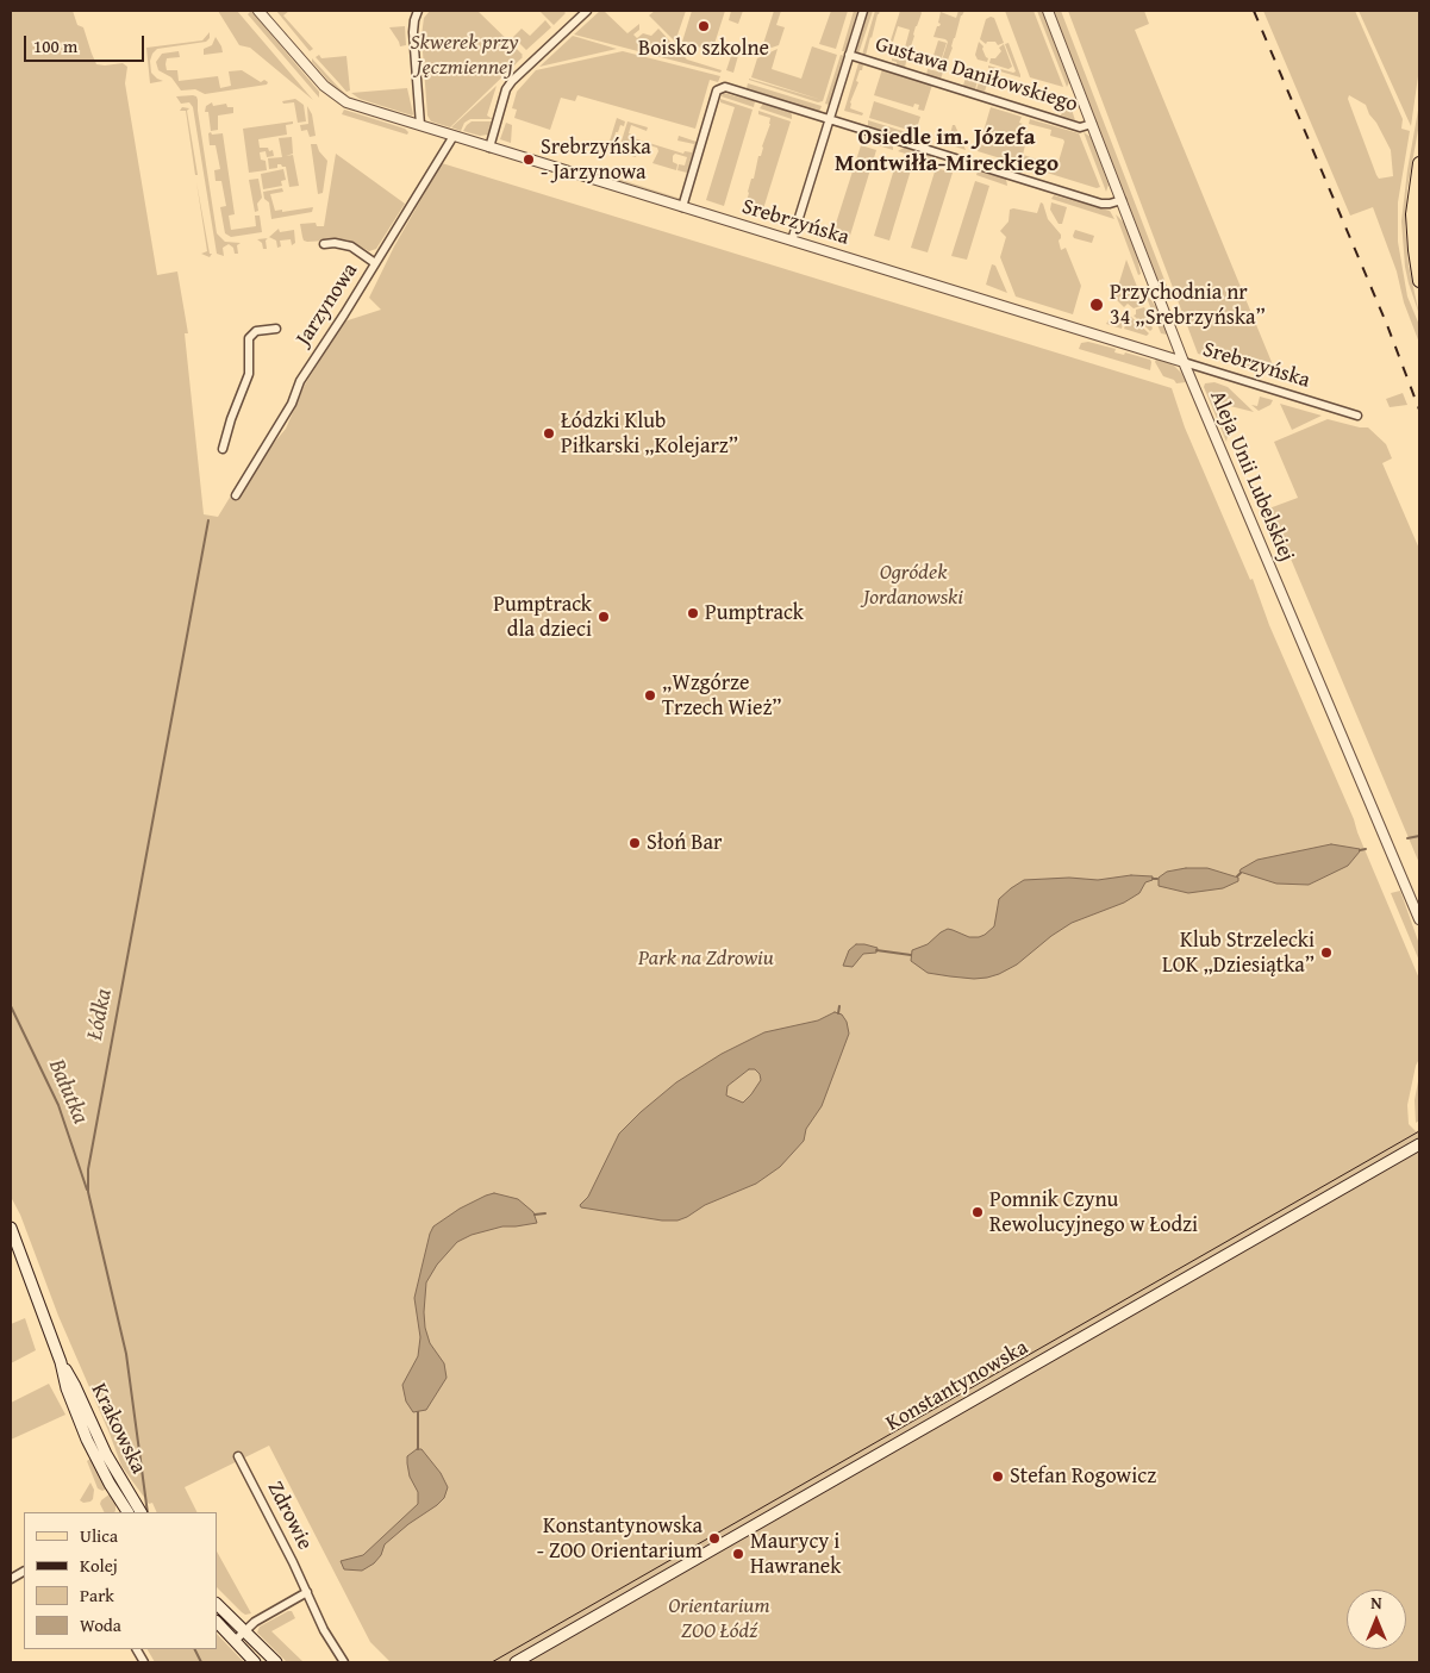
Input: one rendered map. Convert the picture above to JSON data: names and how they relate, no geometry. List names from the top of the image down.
{
  "streets": {
    "main road": ["Konstantynowska", "Krakowska"],
    "street": [
      "Gustawa Daniłowskiego",
      "Srebrzyńska",
      "Jarzynowa",
      "Aleja Unii Lubelskiej",
      "Zdrowie"
    ]
  },
  "crossings": [
    ["Gustawa Daniłowskiego", "Aleja Unii Lubelskiej"],
    ["Srebrzyńska", "Jarzynowa"],
    ["Srebrzyńska", "Aleja Unii Lubelskiej"]
  ],
  "districts": ["Osiedle im. Józefa Montwiłła-Mireckiego"],
  "water": ["Łódka", "Bałutka"],
  "parks": [
    "Skwerek przy Jęczmiennej",
    "Ogródek Jordanowski",
    "Park na Zdrowiu",
    "Orientarium ZOO Łódź"
  ],
  "places": [
    "Boisko szkolne",
    "Srebrzyńska - Jarzynowa",
    "Przychodnia nr 34 „Srebrzyńska”",
    "Łódzki Klub Piłkarski „Kolejarz”",
    "Pumptrack",
    "Pumptrack dla dzieci",
    "„Wzgórze Trzech Wież”",
    "Słoń Bar",
    "Klub Strzelecki LOK „Dziesiątka”",
    "Pomnik Czynu Rewolucyjnego w Łodzi",
    "Stefan Rogowicz",
    "Konstantynowska - ZOO Orientarium",
    "Maurycy i Hawranek"
  ],
  "legend": [
    "Ulica",
    "Kolej",
    "Park",
    "Woda"
  ],
  "scale_bar": "100 m",
  "north": "top"
}
